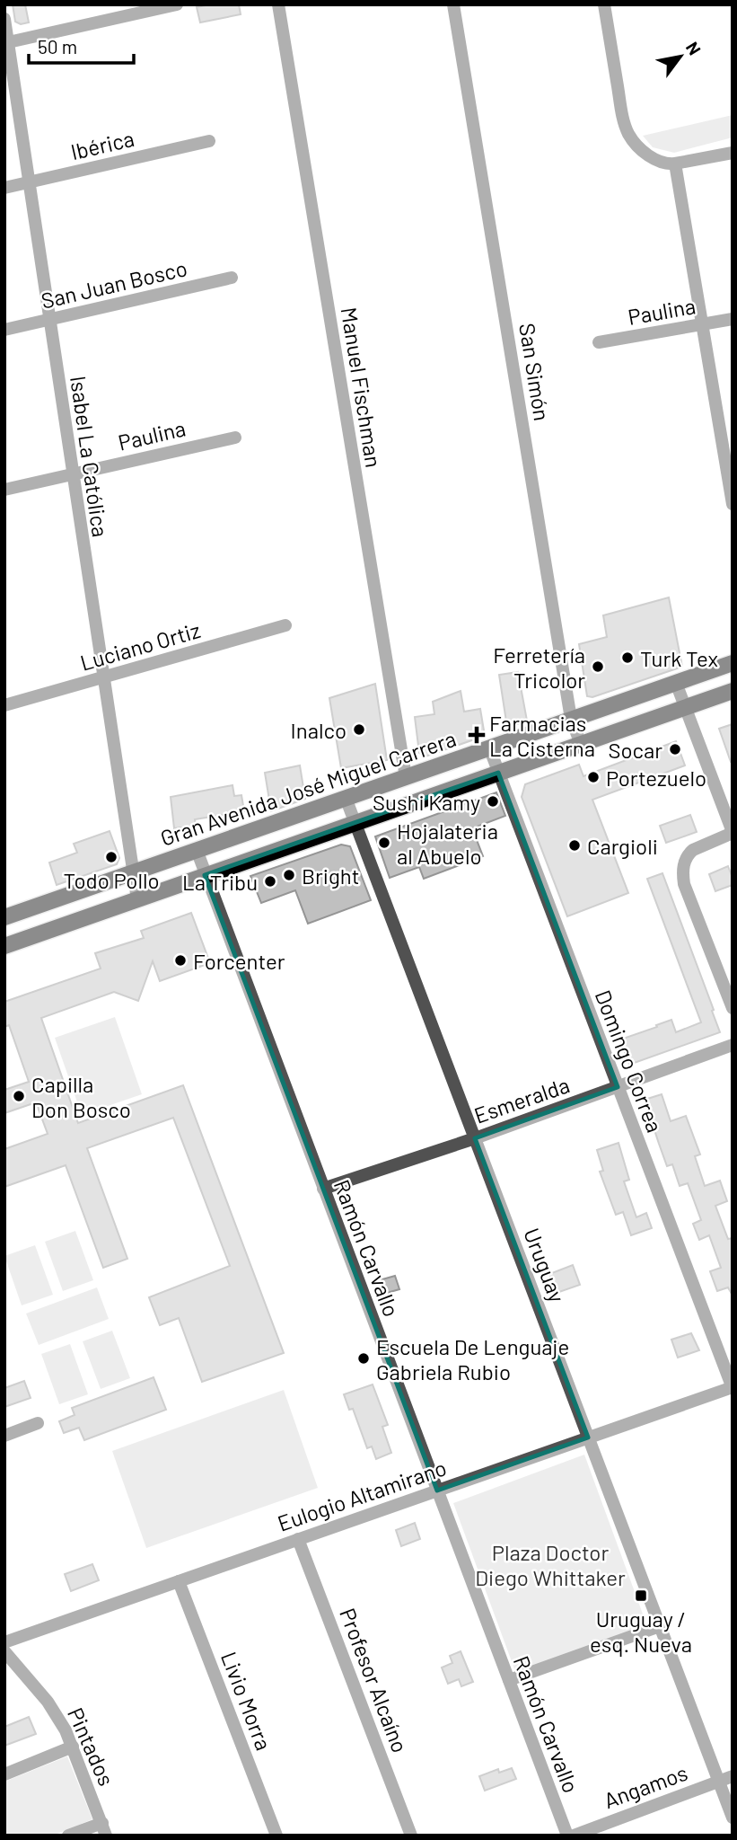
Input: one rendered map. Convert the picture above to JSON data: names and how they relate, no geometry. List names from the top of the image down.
{
  "streets": {
    "main road": ["Gran Avenida José Miguel Carrera"],
    "street": [
      "Ibérica",
      "San Juan Bosco",
      "Paulina",
      "San Simón",
      "Manuel Fischman",
      "Isabel La Católica",
      "Luciano Ortiz",
      "Domingo Correa",
      "Esmeralda",
      "Ramón Carvallo",
      "Uruguay",
      "Eulogio Altamirano",
      "Profesor Alcaíno",
      "Livio Morra",
      "Pintados",
      "Angamos"
    ]
  },
  "crossings": [
    ["Ibérica", "Isabel La Católica"],
    ["San Juan Bosco", "Isabel La Católica"],
    ["Paulina", "Isabel La Católica"],
    ["San Simón", "Gran Avenida José Miguel Carrera"],
    ["Manuel Fischman", "Gran Avenida José Miguel Carrera"],
    ["Isabel La Católica", "Luciano Ortiz"],
    ["Isabel La Católica", "Gran Avenida José Miguel Carrera"],
    ["Gran Avenida José Miguel Carrera", "Domingo Correa"],
    ["Gran Avenida José Miguel Carrera", "Ramón Carvallo"],
    ["Gran Avenida José Miguel Carrera", "Uruguay"],
    ["Domingo Correa", "Esmeralda"],
    ["Domingo Correa", "Eulogio Altamirano"],
    ["Esmeralda", "Ramón Carvallo"],
    ["Esmeralda", "Uruguay"],
    ["Ramón Carvallo", "Eulogio Altamirano"],
    ["Uruguay", "Eulogio Altamirano"],
    ["Uruguay", "Angamos"],
    ["Eulogio Altamirano", "Profesor Alcaíno"],
    ["Eulogio Altamirano", "Livio Morra"]
  ],
  "parks": ["Plaza Doctor Diego Whittaker"],
  "places": {
    "other": [
      "Turk Tex",
      "Ferretería Tricolor",
      "Inalco",
      "Socar",
      "Portezuelo",
      "Sushi Kamy",
      "Hojalateria al Abuelo",
      "Cargioli",
      "Todo Pollo",
      "Bright",
      "La Tribu",
      "Forcenter",
      "Capilla Don Bosco",
      "Escuela De Lenguaje Gabriela Rubio"
    ],
    "health": ["Farmacias La Cisterna"],
    "transit": ["Uruguay / esq. Nueva"]
  },
  "scale_bar": "50 m",
  "north": "top right"
}
